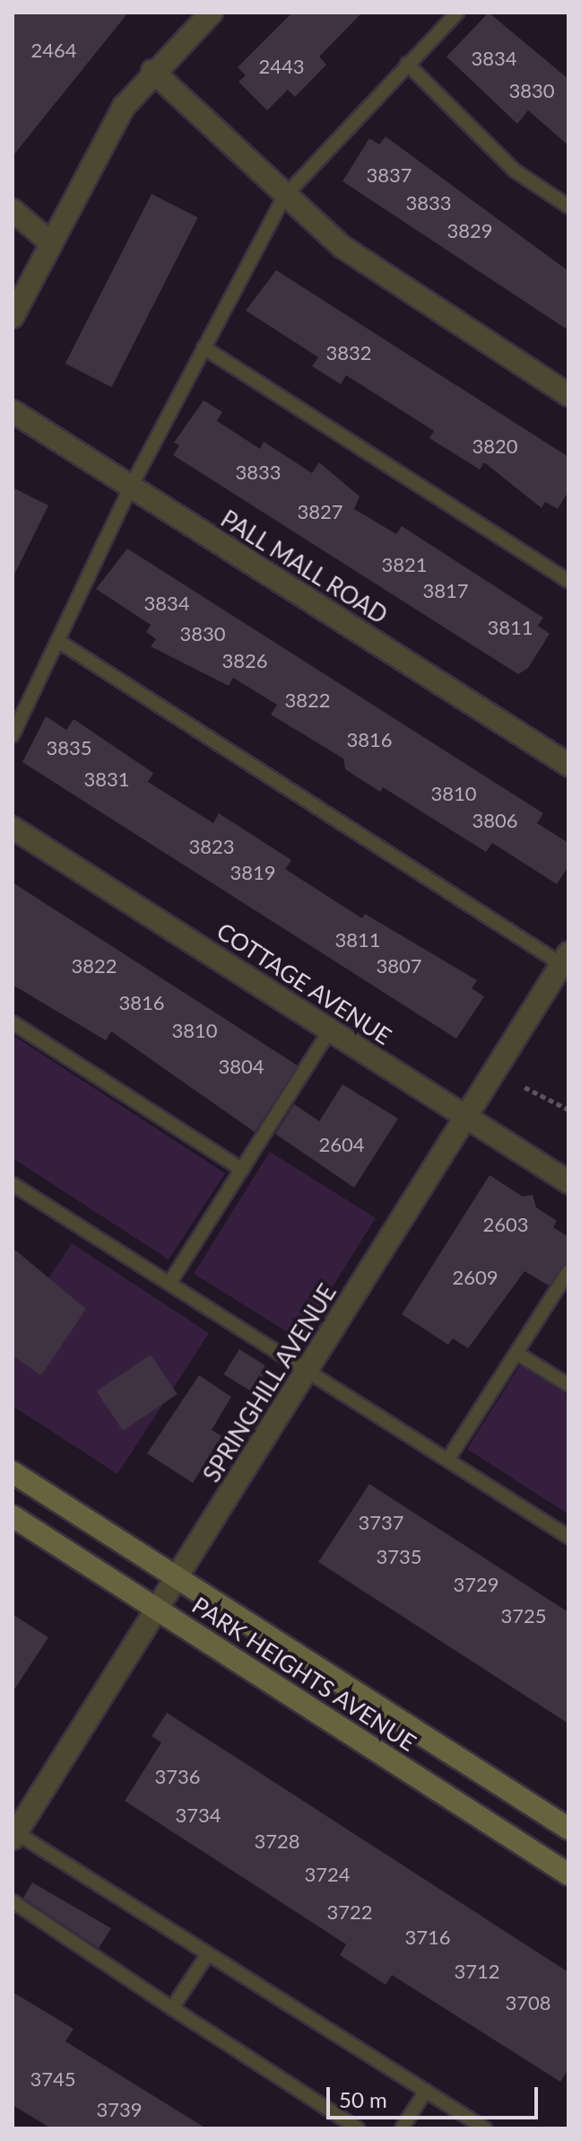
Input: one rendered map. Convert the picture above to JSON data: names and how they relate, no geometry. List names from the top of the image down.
{
  "streets": {
    "main road": ["PARK HEIGHTS AVENUE"],
    "street": ["PALL MALL ROAD", "COTTAGE AVENUE", "SPRINGHILL AVENUE"]
  },
  "crossings": [
    ["COTTAGE AVENUE", "SPRINGHILL AVENUE"],
    ["SPRINGHILL AVENUE", "PARK HEIGHTS AVENUE"]
  ],
  "house_numbers": [
    "2464",
    "3834",
    "2443",
    "3830",
    "3837",
    "3833",
    "3829",
    "3832",
    "3820",
    "3833",
    "3827",
    "3821",
    "3817",
    "3834",
    "3811",
    "3830",
    "3826",
    "3822",
    "3816",
    "3835",
    "3831",
    "3810",
    "3806",
    "3823",
    "3819",
    "3811",
    "3822",
    "3807",
    "3816",
    "3810",
    "3804",
    "2604",
    "2603",
    "2609",
    "3737",
    "3735",
    "3729",
    "3725",
    "3736",
    "3734",
    "3728",
    "3724",
    "3722",
    "3716",
    "3712",
    "3708",
    "3745",
    "3739"
  ],
  "scale_bar": "50 m"
}
